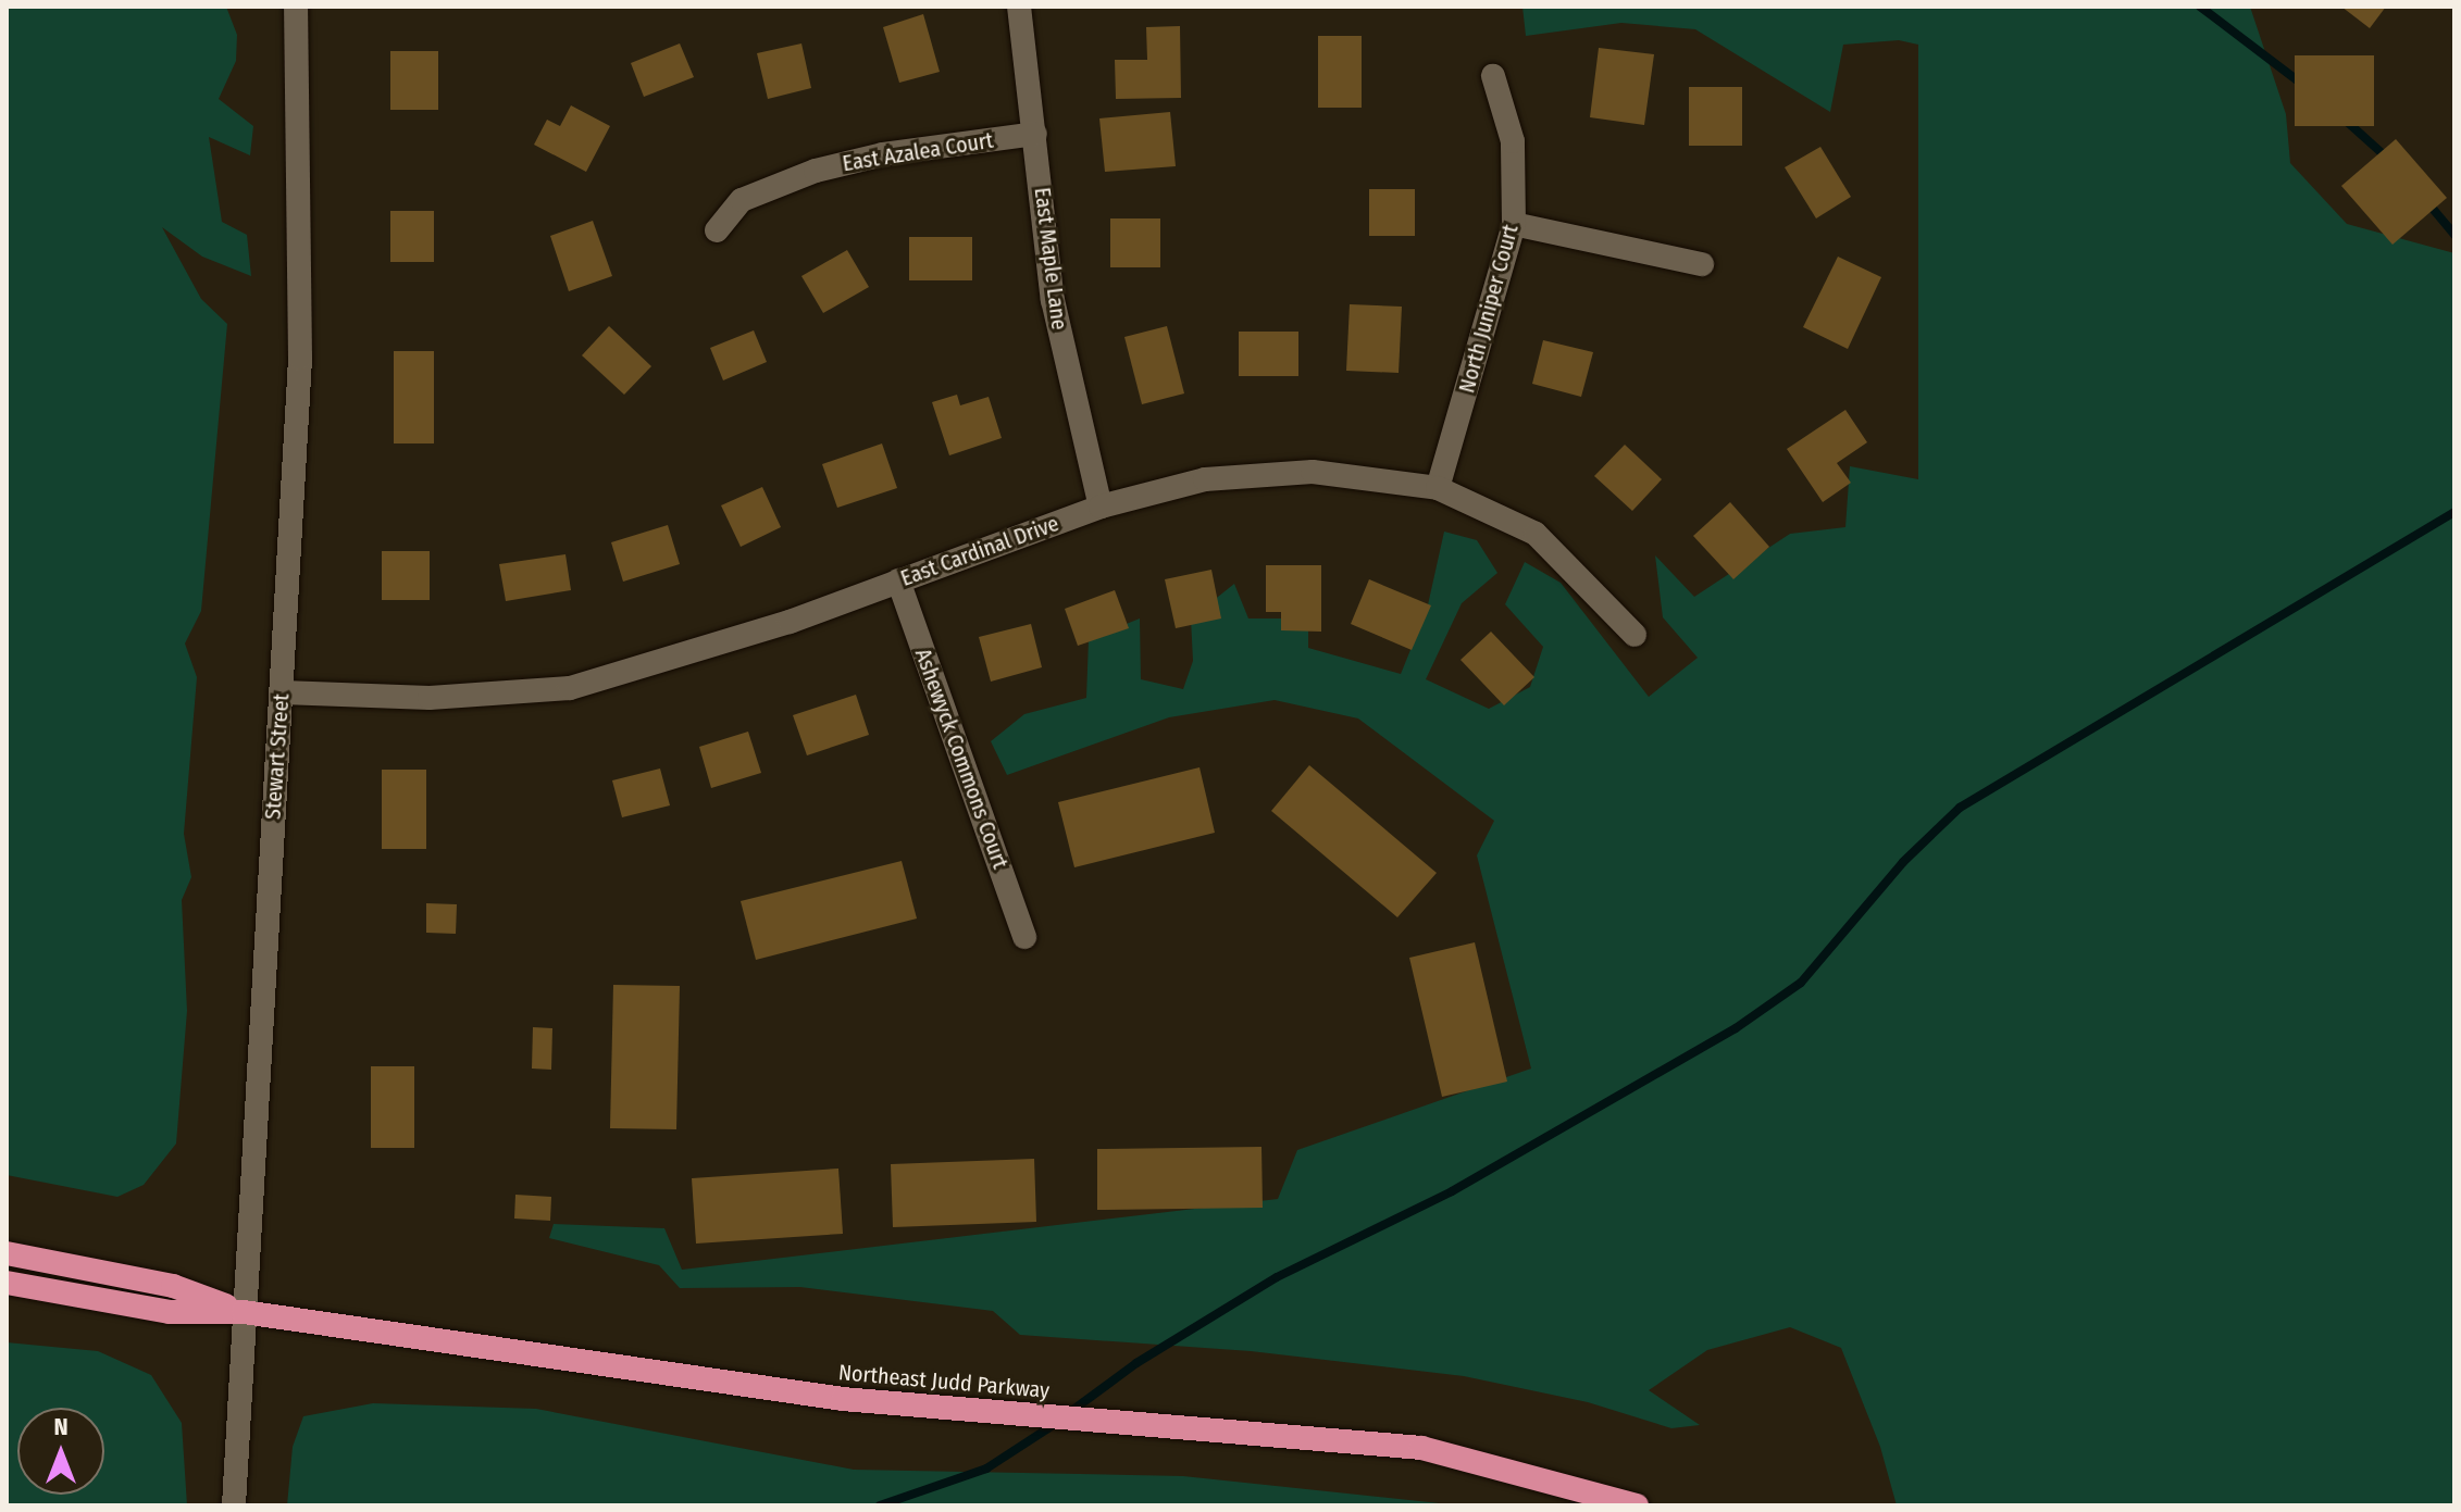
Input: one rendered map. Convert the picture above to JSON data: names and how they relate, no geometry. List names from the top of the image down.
{
  "streets": {
    "highway": ["Northeast Judd Parkway"],
    "street": [
      "East Azalea Court",
      "East Maple Lane",
      "North Juniper Court",
      "East Cardinal Drive",
      "Stewart Street",
      "Ashewyck Commons Court"
    ]
  },
  "crossings": [
    ["East Azalea Court", "East Maple Lane"],
    ["East Maple Lane", "East Cardinal Drive"],
    ["North Juniper Court", "East Cardinal Drive"],
    ["East Cardinal Drive", "Stewart Street"],
    ["East Cardinal Drive", "Ashewyck Commons Court"],
    ["Stewart Street", "Northeast Judd Parkway"]
  ],
  "north": "top"
}
